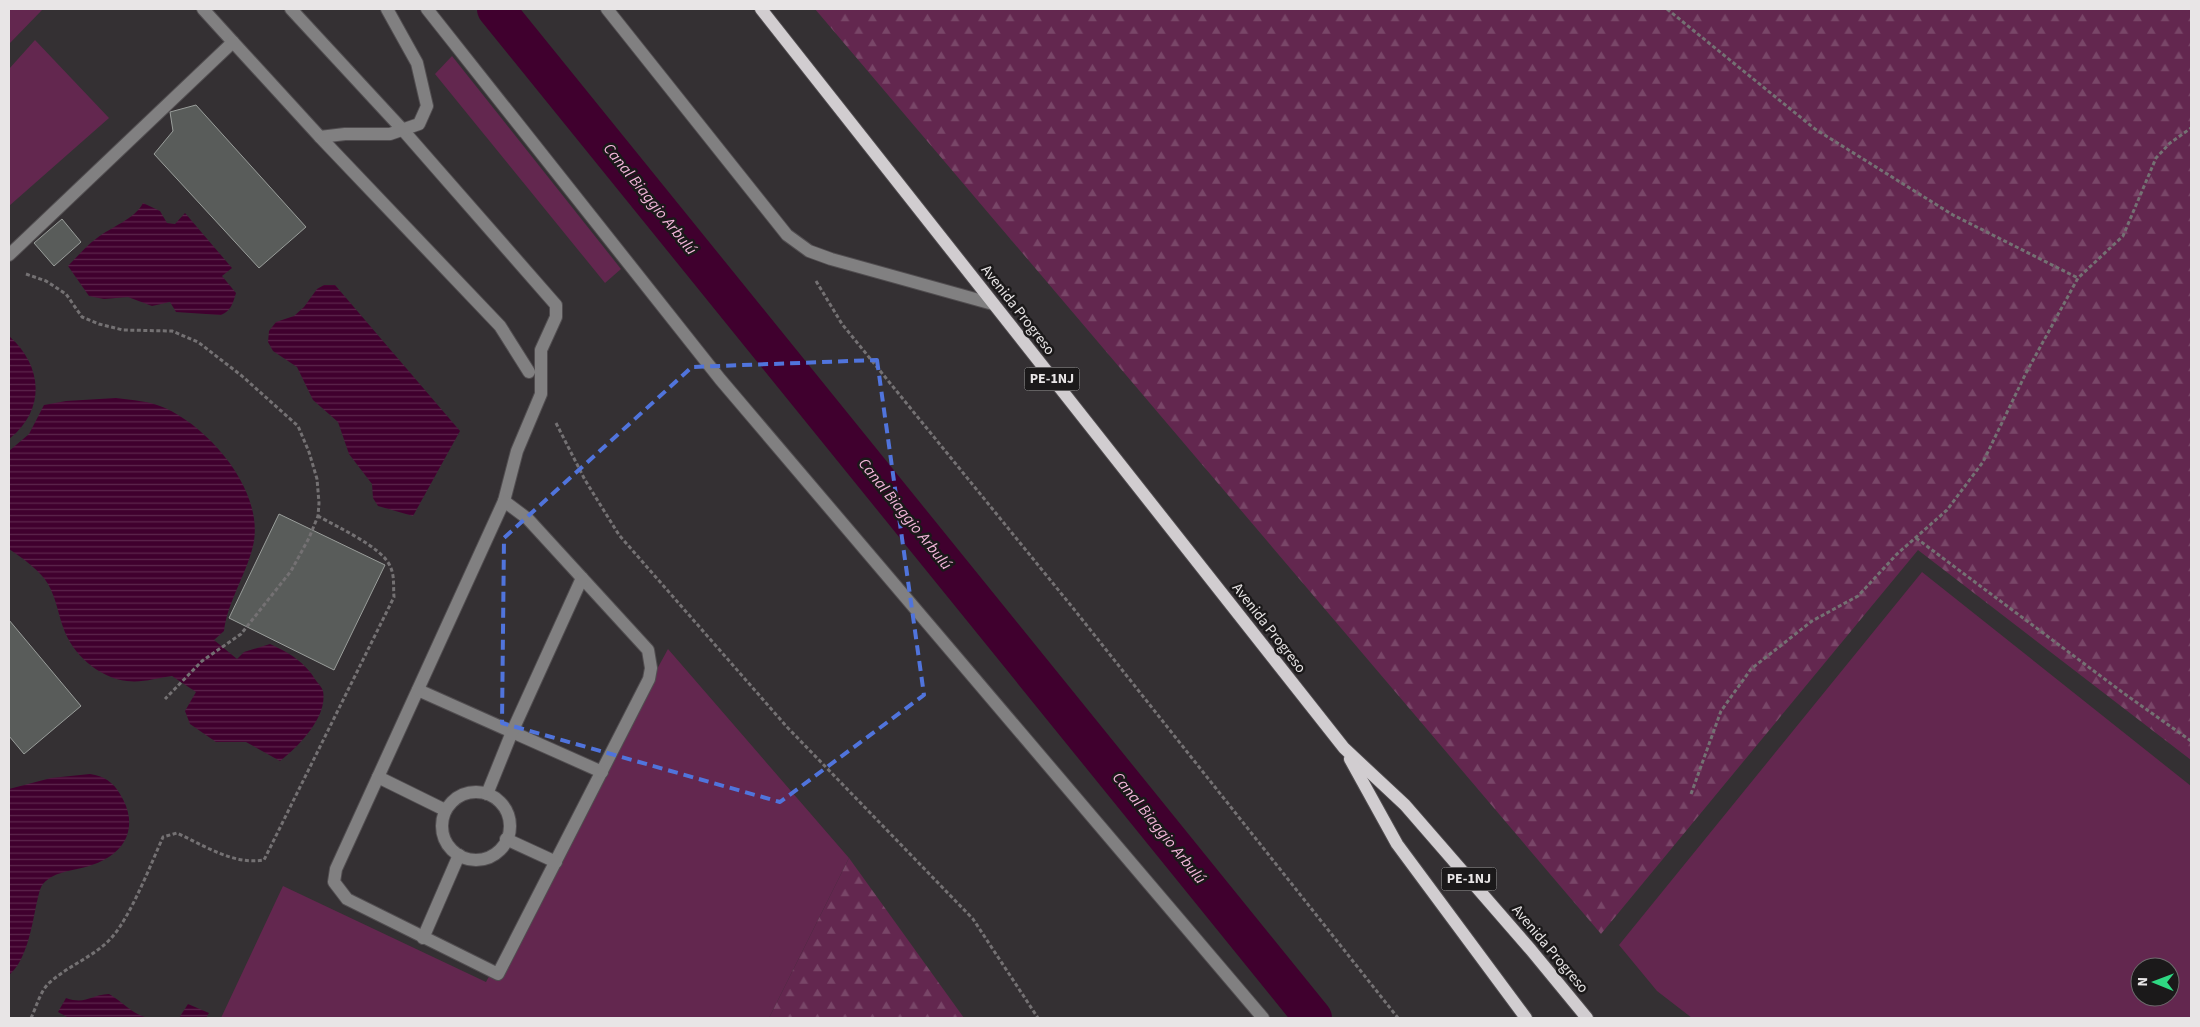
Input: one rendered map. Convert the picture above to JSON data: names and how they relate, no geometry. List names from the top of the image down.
{
  "streets": {
    "main road": ["Avenida Progreso", "PE-1NJ"]
  },
  "water": ["Canal Biaggio Arbulú"],
  "north": "left"
}
